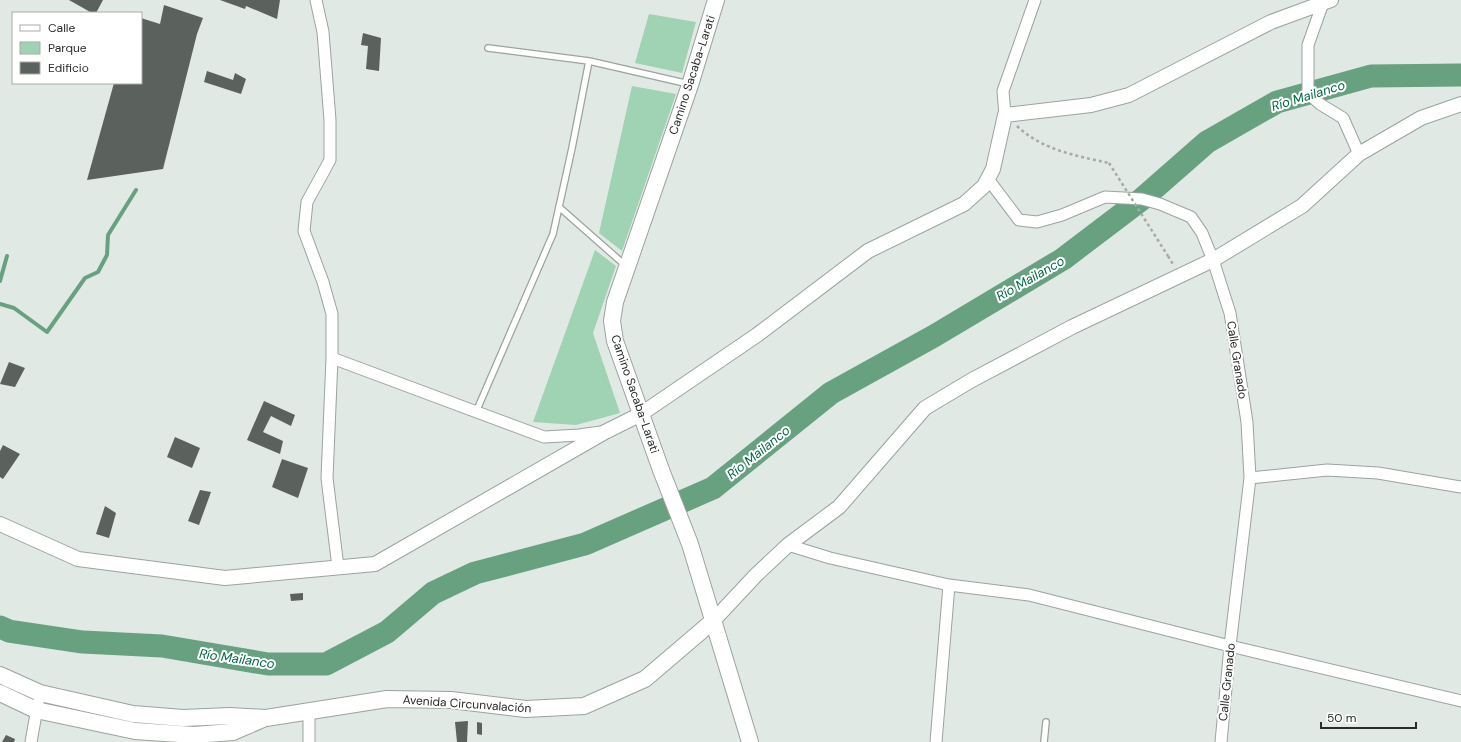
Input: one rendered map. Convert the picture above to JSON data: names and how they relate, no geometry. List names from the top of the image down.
{
  "streets": {
    "main road": ["Camino Sacaba-Larati", "Avenida Circunvalación"],
    "street": ["Calle Granado"]
  },
  "crossings": [
    ["Camino Sacaba-Larati", "Avenida Circunvalación"]
  ],
  "water": ["Río Mailanco"],
  "legend": ["Calle", "Parque", "Edificio"],
  "scale_bar": "50 m"
}
